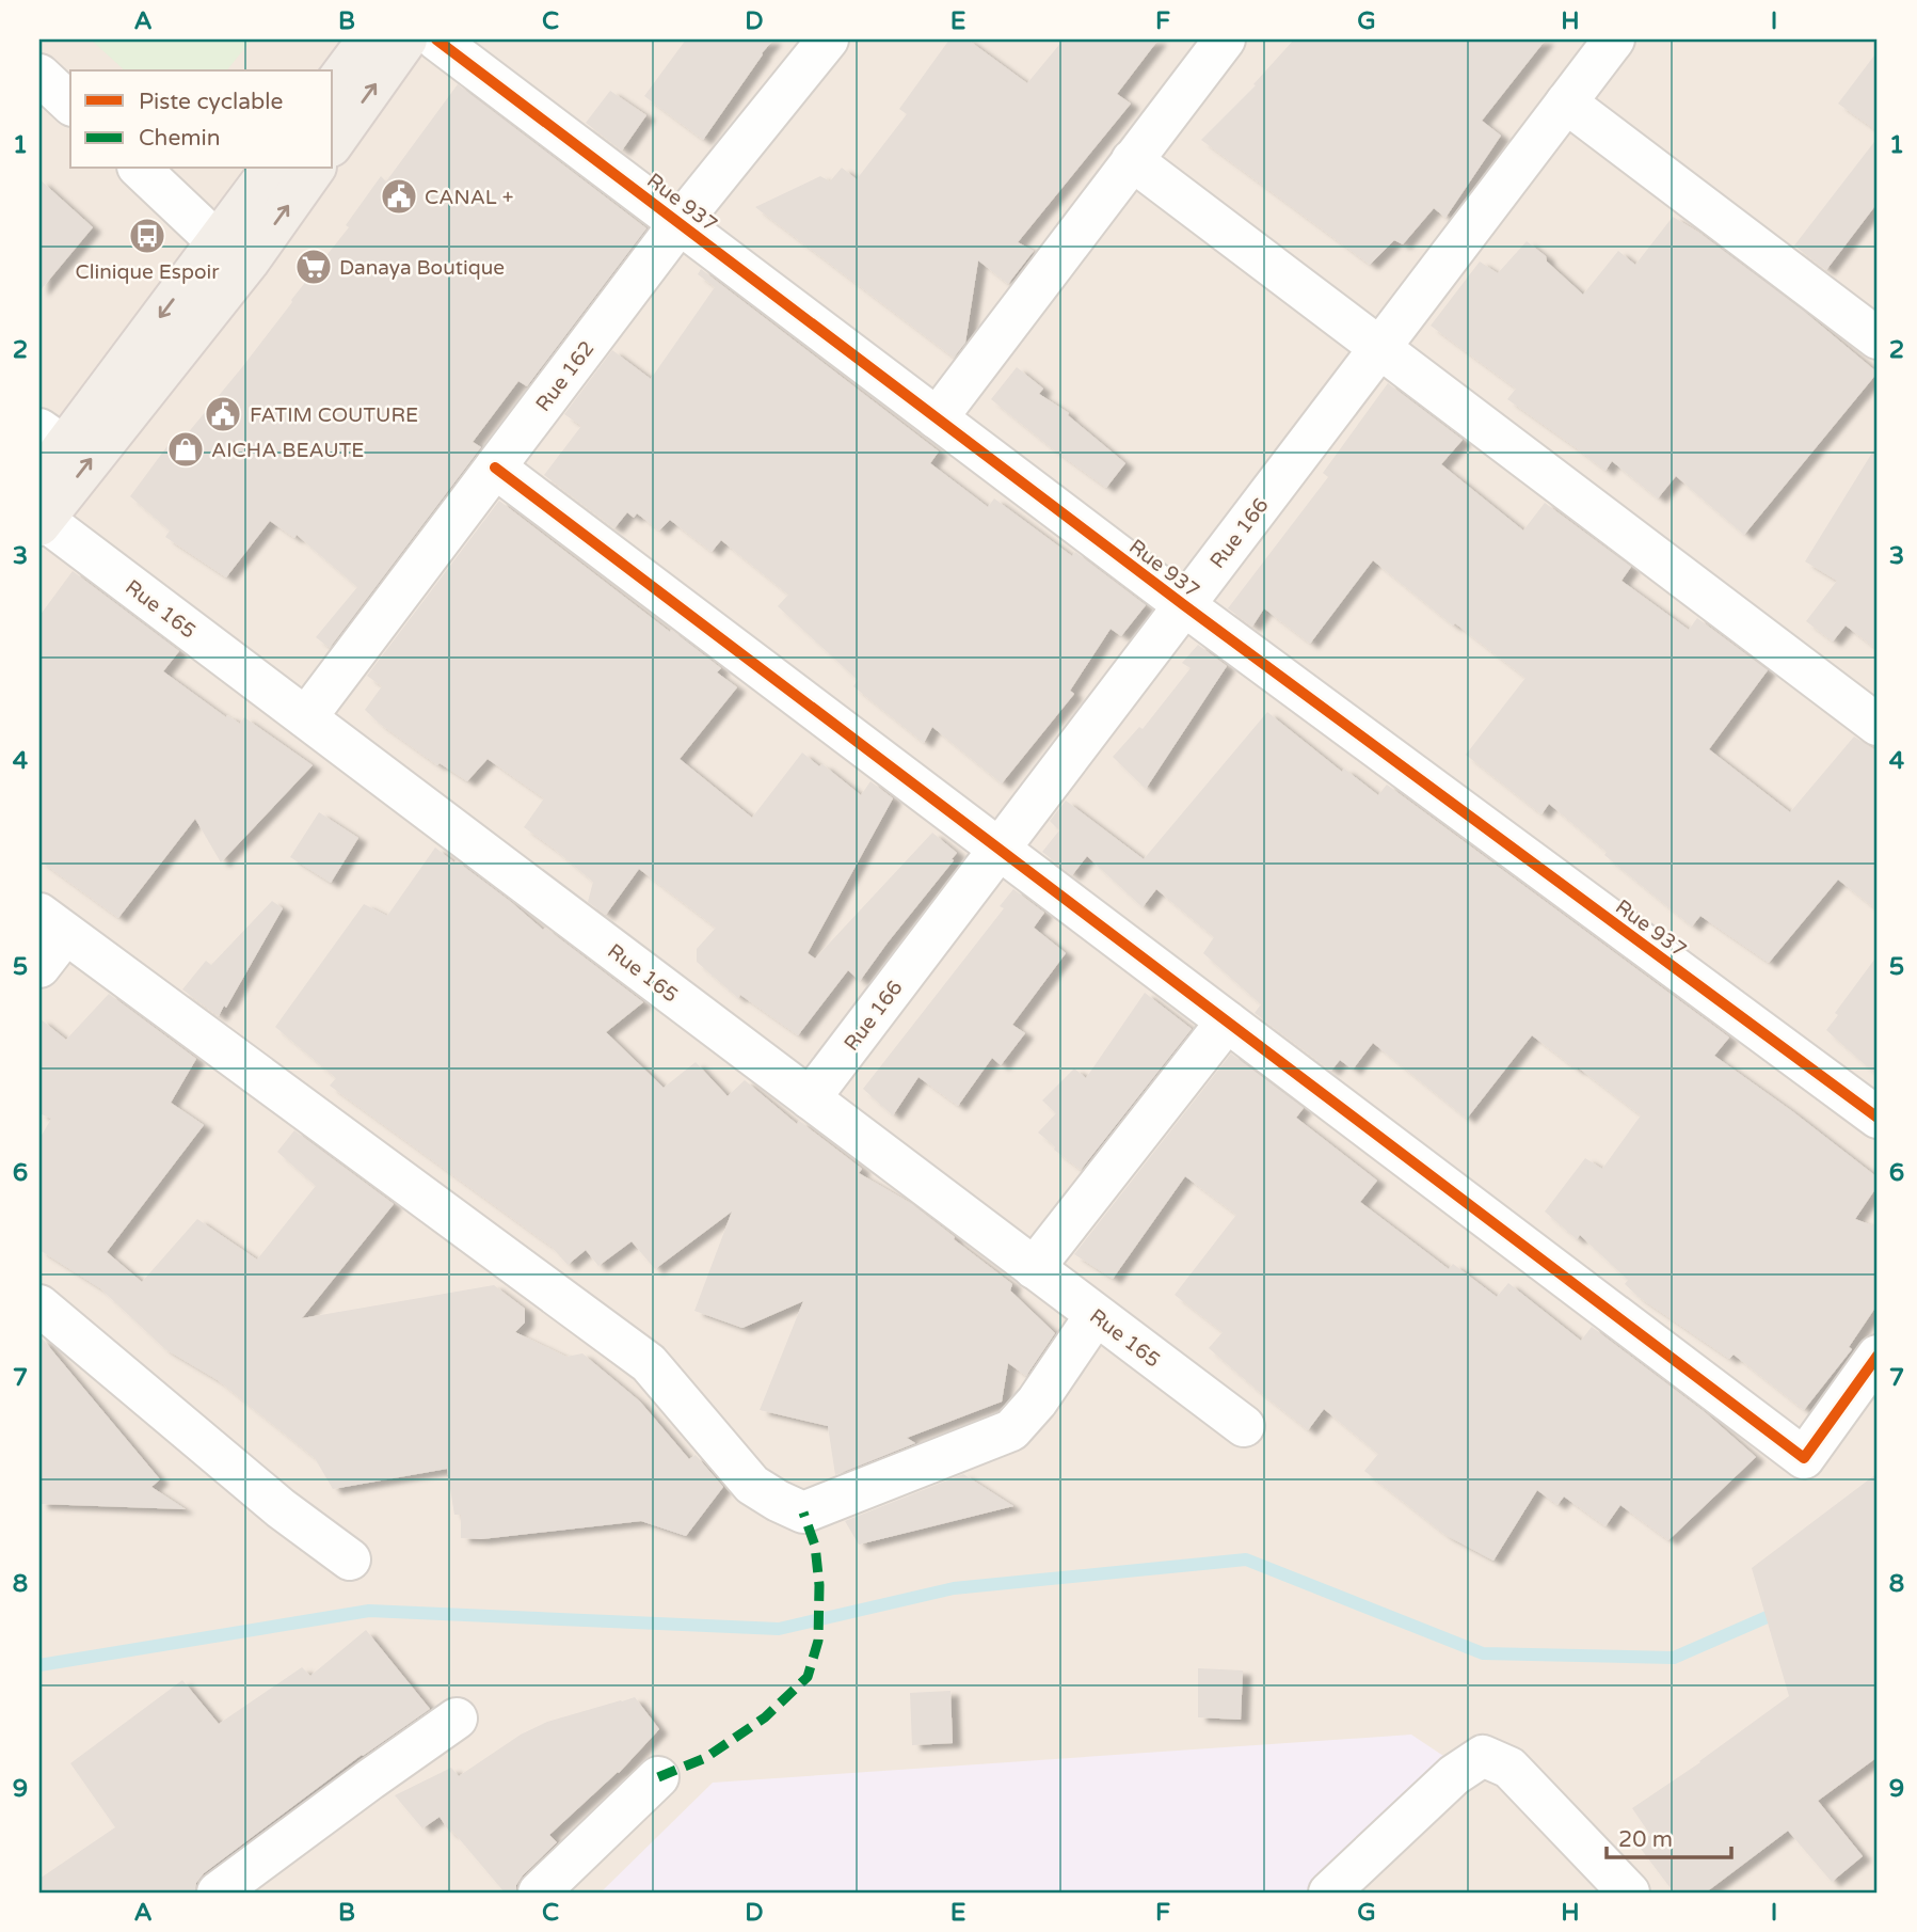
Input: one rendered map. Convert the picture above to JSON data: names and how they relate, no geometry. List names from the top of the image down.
{
  "streets": {
    "street": [
      "Rue 937",
      "Rue 162",
      "Rue 166",
      "Rue 165"
    ]
  },
  "crossings": [
    ["Rue 937", "Rue 162"],
    ["Rue 937", "Rue 166"],
    ["Rue 162", "Rue 165"],
    ["Rue 166", "Rue 165"]
  ],
  "places": {
    "public building": ["CANAL +", "FATIM COUTURE"],
    "bus stop": ["Clinique Espoir"],
    "supermarket": ["Danaya Boutique"],
    "shop": ["AICHA BEAUTE"]
  },
  "legend": ["Piste cyclable", "Chemin"],
  "scale_bar": "20 m",
  "grid": {
    "columns": [
      "A",
      "B",
      "C",
      "D",
      "E",
      "F",
      "G",
      "H",
      "I"
    ],
    "rows": [
      "1",
      "2",
      "3",
      "4",
      "5",
      "6",
      "7",
      "8",
      "9"
    ]
  }
}
